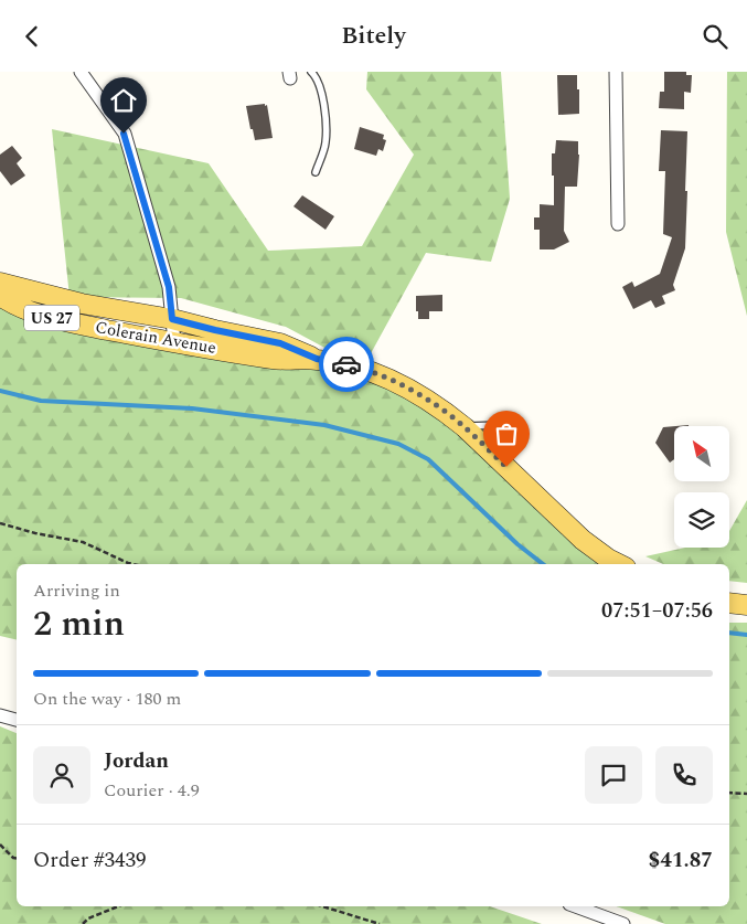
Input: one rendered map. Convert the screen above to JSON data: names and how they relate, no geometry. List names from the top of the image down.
{
  "streets": {
    "main road": ["US 27", "Colerain Avenue"]
  },
  "north": "top left",
  "page": {
    "header": "Bitely",
    "heading": ["2 min", "Arriving in", "07:51–07:56"],
    "panel": [
      "Jordan",
      "Courier · 4.9",
      "Order #3439",
      "$41.87"
    ],
    "bar": "On the way · 180 m"
  }
}
